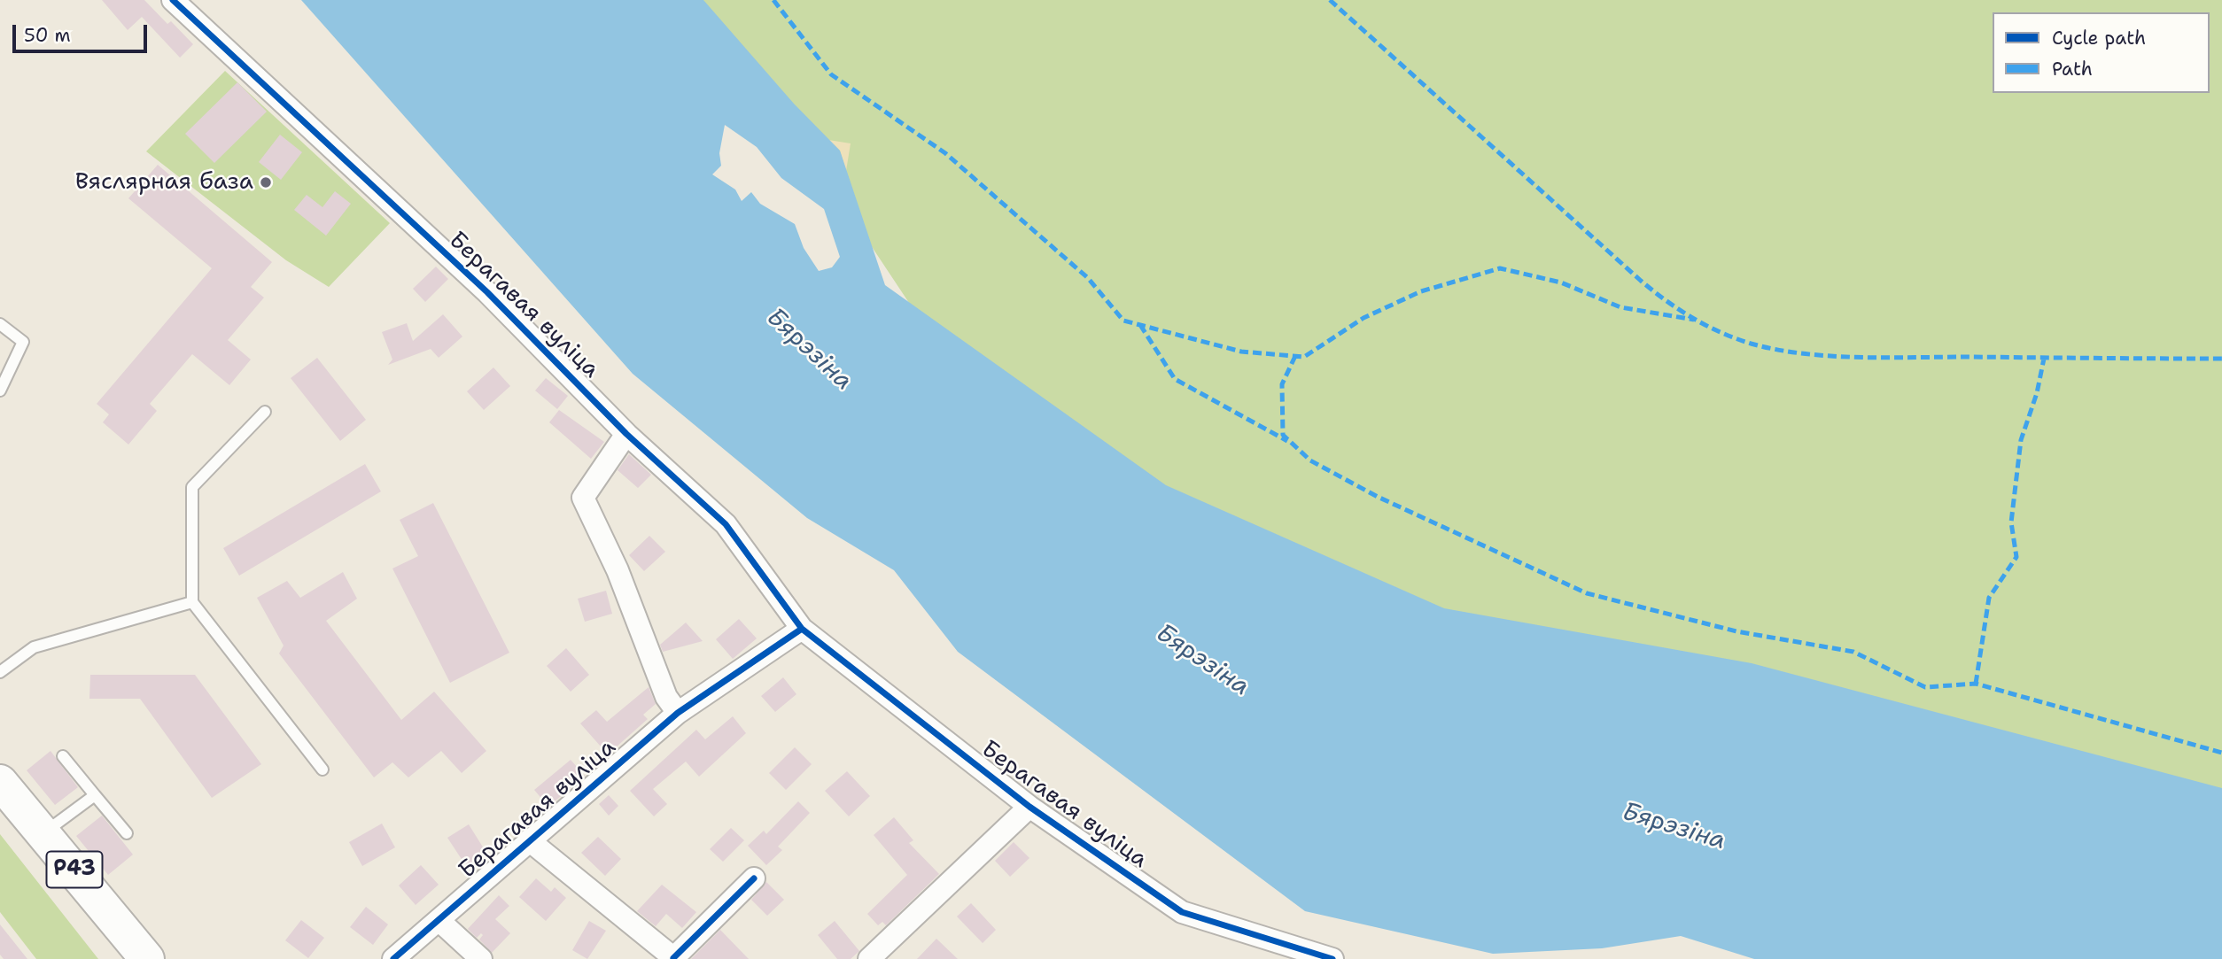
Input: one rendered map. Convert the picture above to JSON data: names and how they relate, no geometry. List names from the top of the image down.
{
  "streets": {
    "main road": ["Р43"],
    "street": ["Берагавая вуліца"]
  },
  "water": ["Бярэзіна"],
  "places": ["Вяслярная база"],
  "legend": ["Cycle path", "Path"],
  "scale_bar": "50 m"
}
